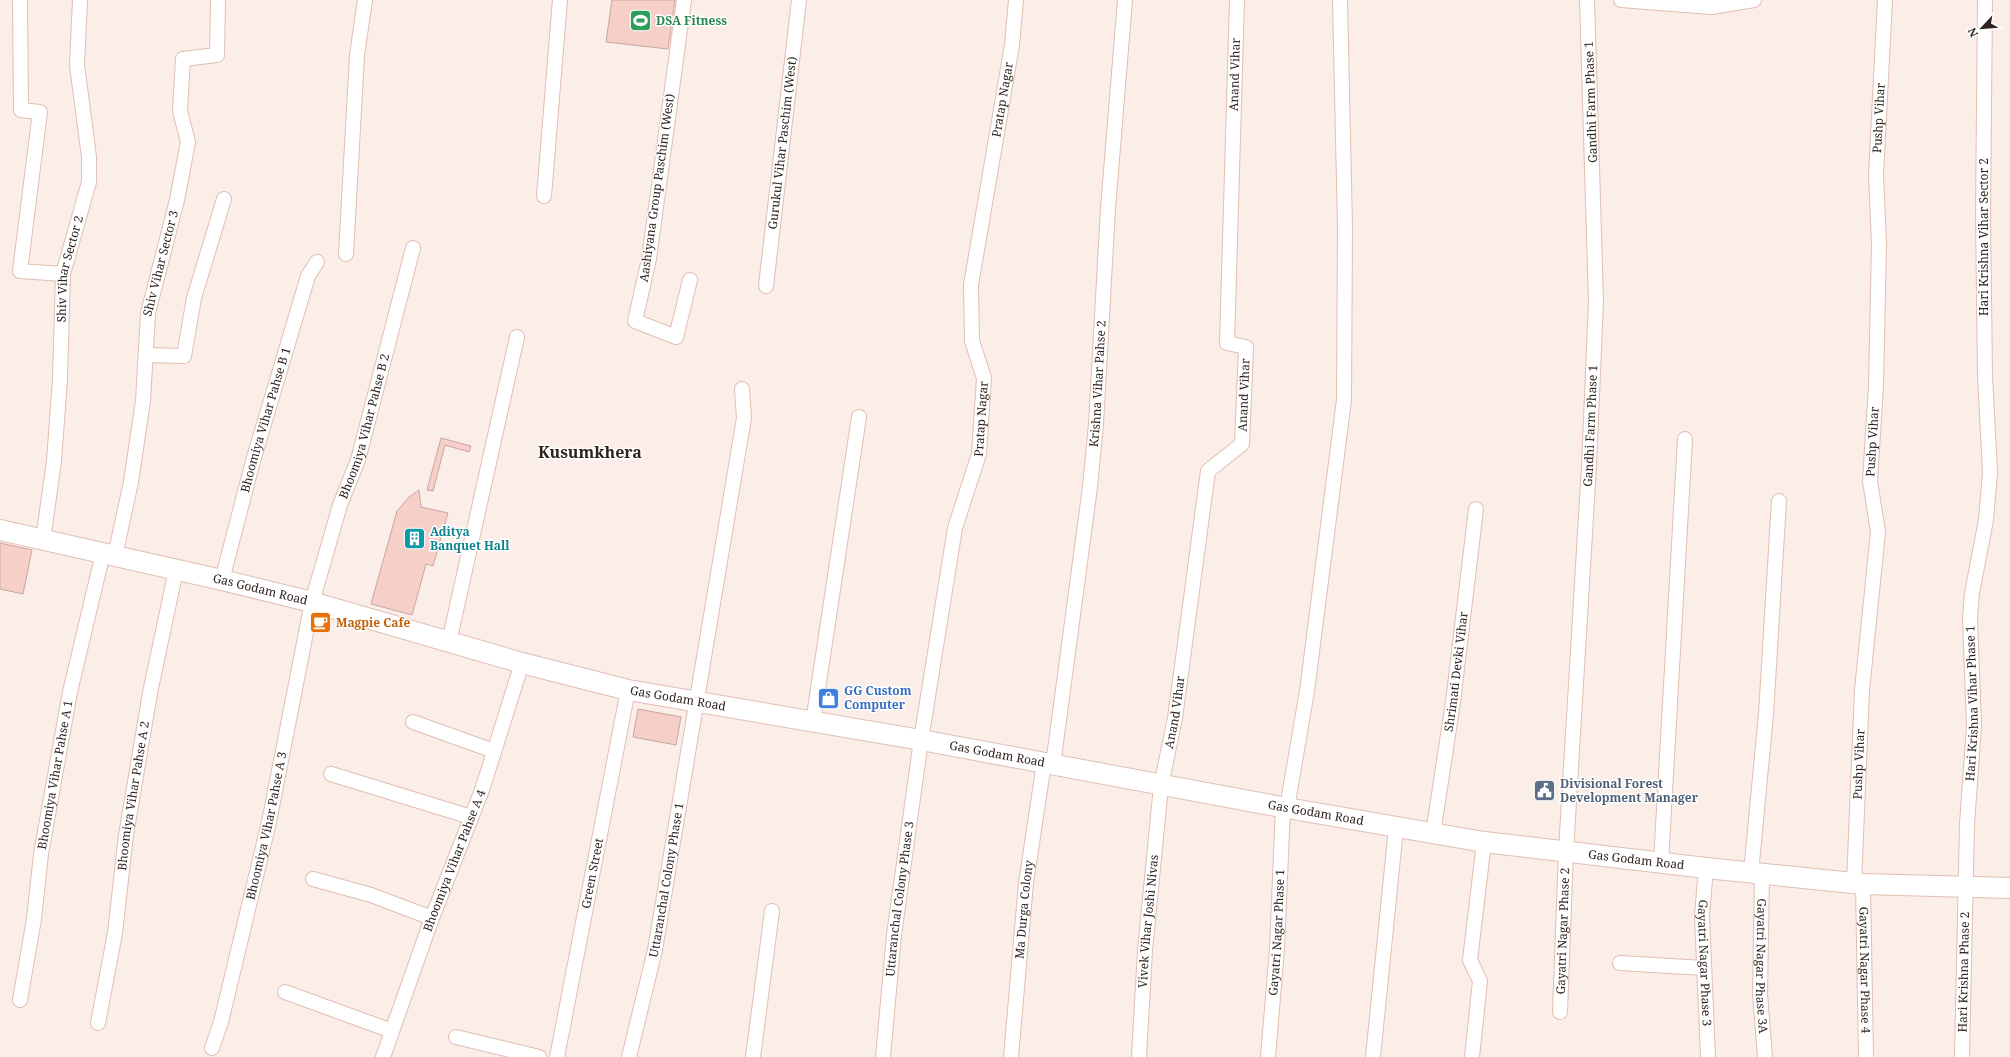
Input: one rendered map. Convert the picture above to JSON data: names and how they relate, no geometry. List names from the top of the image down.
{
  "streets": {
    "main road": ["Gas Godam Road"],
    "street": [
      "Anand Vihar",
      "Pratap Nagar",
      "Gandhi Farm Phase 1",
      "Pushp Vihar",
      "Gurukul Vihar Paschim (West)",
      "Aashiyana Group Paschim (West)",
      "Hari Krishna Vihar Sector 2",
      "Shiv Vihar Sector 3",
      "Shiv Vihar Sector 2",
      "Krishna Vihar Pahse 2",
      "Bhoomiya Vihar Pahse B 1",
      "Bhoomiya Vihar Pahse B 2",
      "Shrimati Devki Vihar",
      "Hari Krishna Vihar Phase 1",
      "Bhoomiya Vihar Pahse A 1",
      "Bhoomiya Vihar Pahse A 2",
      "Bhoomiya Vihar Pahse A 3",
      "Bhoomiya Vihar Pahse A 4",
      "Green Street",
      "Uttaranchal Colony Phase 1",
      "Uttaranchal Colony Phase 3",
      "Ma Durga Colony",
      "Vivek Vihar Joshi Nivas",
      "Gayatri Nagar Phase 2",
      "Gayatri Nagar Phase 1",
      "Gayatri Nagar Phase 3",
      "Gayatri Nagar Phase 3A",
      "Gayatri Nagar Phase 4",
      "Hari Krishna Phase 2"
    ]
  },
  "crossings": [
    ["Anand Vihar", "Gas Godam Road"],
    ["Anand Vihar", "Vivek Vihar Joshi Nivas"],
    ["Pratap Nagar", "Gas Godam Road"],
    ["Pratap Nagar", "Uttaranchal Colony Phase 3"],
    ["Gandhi Farm Phase 1", "Gas Godam Road"],
    ["Gandhi Farm Phase 1", "Gayatri Nagar Phase 2"],
    ["Pushp Vihar", "Gas Godam Road"],
    ["Pushp Vihar", "Gayatri Nagar Phase 4"],
    ["Hari Krishna Vihar Sector 2", "Hari Krishna Vihar Phase 1"],
    ["Shiv Vihar Sector 3", "Gas Godam Road"],
    ["Shiv Vihar Sector 3", "Bhoomiya Vihar Pahse A 1"],
    ["Shiv Vihar Sector 2", "Gas Godam Road"],
    ["Krishna Vihar Pahse 2", "Gas Godam Road"],
    ["Krishna Vihar Pahse 2", "Ma Durga Colony"],
    ["Bhoomiya Vihar Pahse B 1", "Gas Godam Road"],
    ["Bhoomiya Vihar Pahse B 2", "Gas Godam Road"],
    ["Bhoomiya Vihar Pahse B 2", "Bhoomiya Vihar Pahse A 3"],
    ["Gas Godam Road", "Shrimati Devki Vihar"],
    ["Gas Godam Road", "Hari Krishna Vihar Phase 1"],
    ["Gas Godam Road", "Bhoomiya Vihar Pahse A 1"],
    ["Gas Godam Road", "Bhoomiya Vihar Pahse A 2"],
    ["Gas Godam Road", "Bhoomiya Vihar Pahse A 3"],
    ["Gas Godam Road", "Bhoomiya Vihar Pahse A 4"],
    ["Gas Godam Road", "Green Street"],
    ["Gas Godam Road", "Uttaranchal Colony Phase 1"],
    ["Gas Godam Road", "Uttaranchal Colony Phase 3"],
    ["Gas Godam Road", "Ma Durga Colony"],
    ["Gas Godam Road", "Vivek Vihar Joshi Nivas"],
    ["Gas Godam Road", "Gayatri Nagar Phase 2"],
    ["Gas Godam Road", "Gayatri Nagar Phase 1"],
    ["Gas Godam Road", "Gayatri Nagar Phase 3"],
    ["Gas Godam Road", "Gayatri Nagar Phase 3A"],
    ["Gas Godam Road", "Gayatri Nagar Phase 4"],
    ["Gas Godam Road", "Hari Krishna Phase 2"],
    ["Hari Krishna Vihar Phase 1", "Hari Krishna Phase 2"]
  ],
  "districts": ["Kusumkhera"],
  "places": {
    "sports": ["DSA Fitness"],
    "building": ["Aditya Banquet Hall"],
    "cafe": ["Magpie Cafe"],
    "shop": ["GG Custom Computer"],
    "public building": ["Divisional Forest Development Manager"]
  },
  "north": "bottom left"
}
